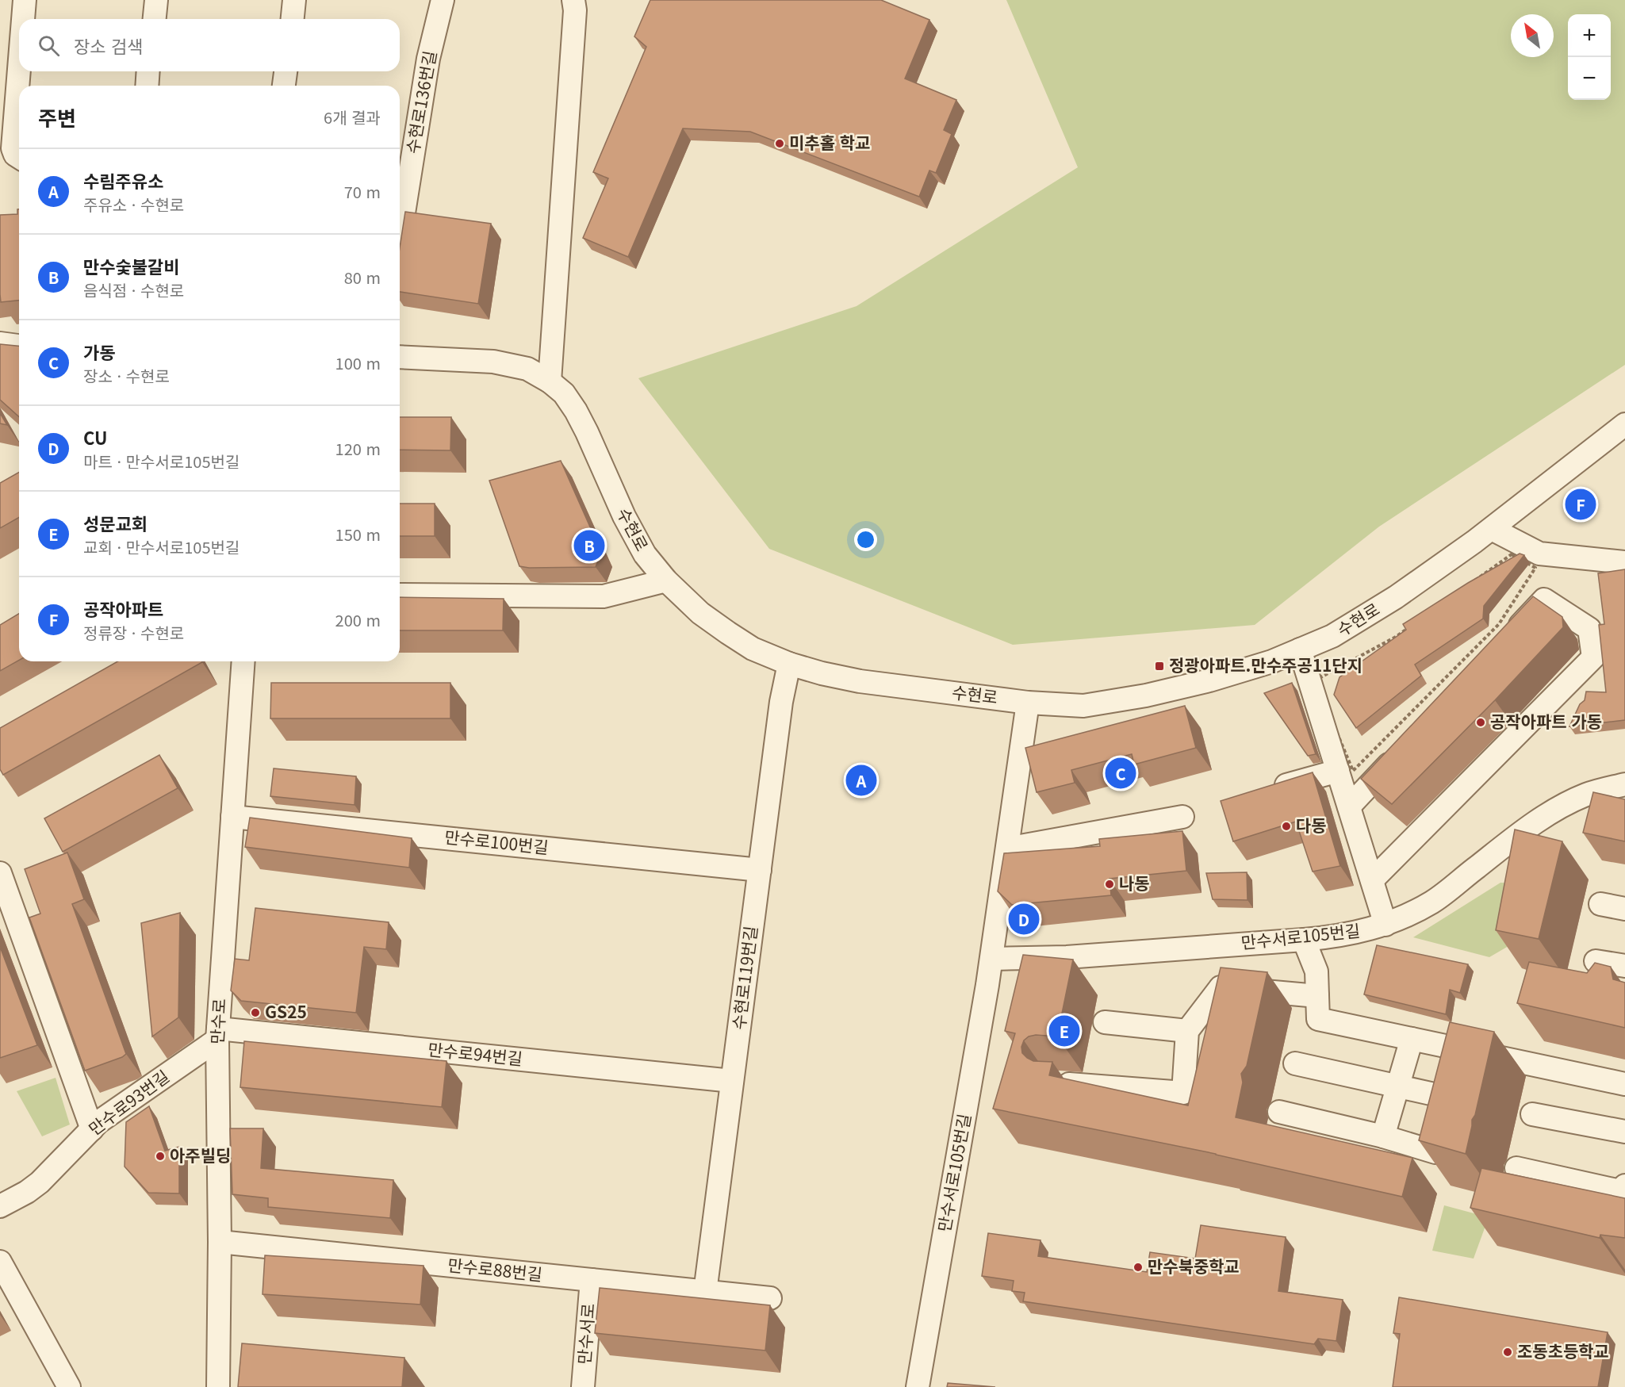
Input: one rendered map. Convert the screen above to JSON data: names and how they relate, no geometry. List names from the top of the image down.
{
  "streets": {
    "street": [
      "수현로136번길",
      "수현로",
      "만수로100번길",
      "만수서로105번길",
      "수현로119번길",
      "만수로",
      "만수로94번길",
      "만수로93번길",
      "만수로88번길",
      "만수서로"
    ]
  },
  "crossings": [
    ["수현로", "만수서로105번길"],
    ["수현로", "수현로119번길"],
    ["만수로100번길", "수현로119번길"],
    ["만수로100번길", "만수로"],
    ["수현로119번길", "만수로94번길"],
    ["수현로119번길", "만수로88번길"],
    ["만수로", "만수로94번길"],
    ["만수로", "만수로93번길"],
    ["만수로", "만수로88번길"],
    ["만수로94번길", "만수로93번길"],
    ["만수로88번길", "만수서로"]
  ],
  "places": {
    "other": [
      "미추홀 학교",
      "공작아파트 가동",
      "다동",
      "나동",
      "GS25",
      "아주빌딩",
      "만수북중학교",
      "조동초등학교"
    ],
    "transit": ["정광아파트.만수주공11단지"]
  },
  "north": "top left",
  "page": {
    "map_buttons": ["+", "−"],
    "search": "장소 검색",
    "heading": ["주변", "6개 결과"],
    "list": [
      {
        "mark": "A",
        "name": "수림주유소",
        "note": "주유소 · 수현로",
        "value": "70 m"
      },
      {
        "mark": "B",
        "name": "만수숯불갈비",
        "note": "음식점 · 수현로",
        "value": "80 m"
      },
      {
        "mark": "C",
        "name": "가동",
        "note": "장소 · 수현로",
        "value": "100 m"
      },
      {
        "mark": "D",
        "name": "CU",
        "note": "마트 · 만수서로105번길",
        "value": "120 m"
      },
      {
        "mark": "E",
        "name": "성문교회",
        "note": "교회 · 만수서로105번길",
        "value": "150 m"
      },
      {
        "mark": "F",
        "name": "공작아파트",
        "note": "정류장 · 수현로",
        "value": "200 m"
      }
    ],
    "pins": [
      "F",
      "B",
      "C",
      "A",
      "D",
      "E"
    ]
  }
}
